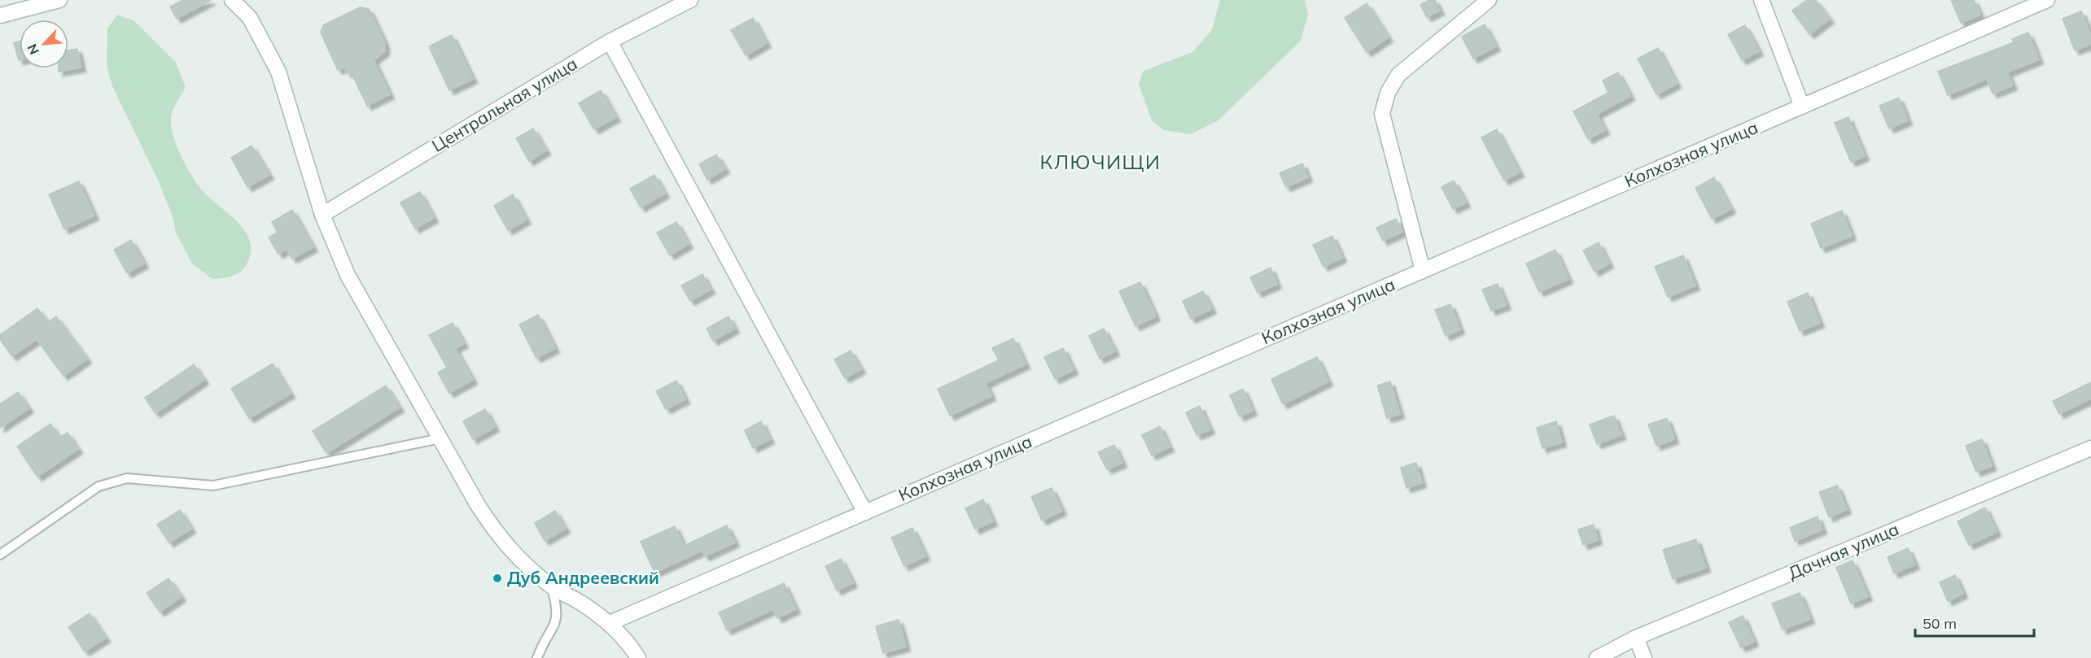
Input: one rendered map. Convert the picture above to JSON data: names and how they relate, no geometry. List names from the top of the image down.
{
  "streets": {
    "street": ["Центральная улица", "Колхозная улица", "Дачная улица"]
  },
  "districts": ["КЛЮЧИЩИ"],
  "places": ["Дуб Андреевский"],
  "scale_bar": "50 m",
  "north": "bottom left"
}
